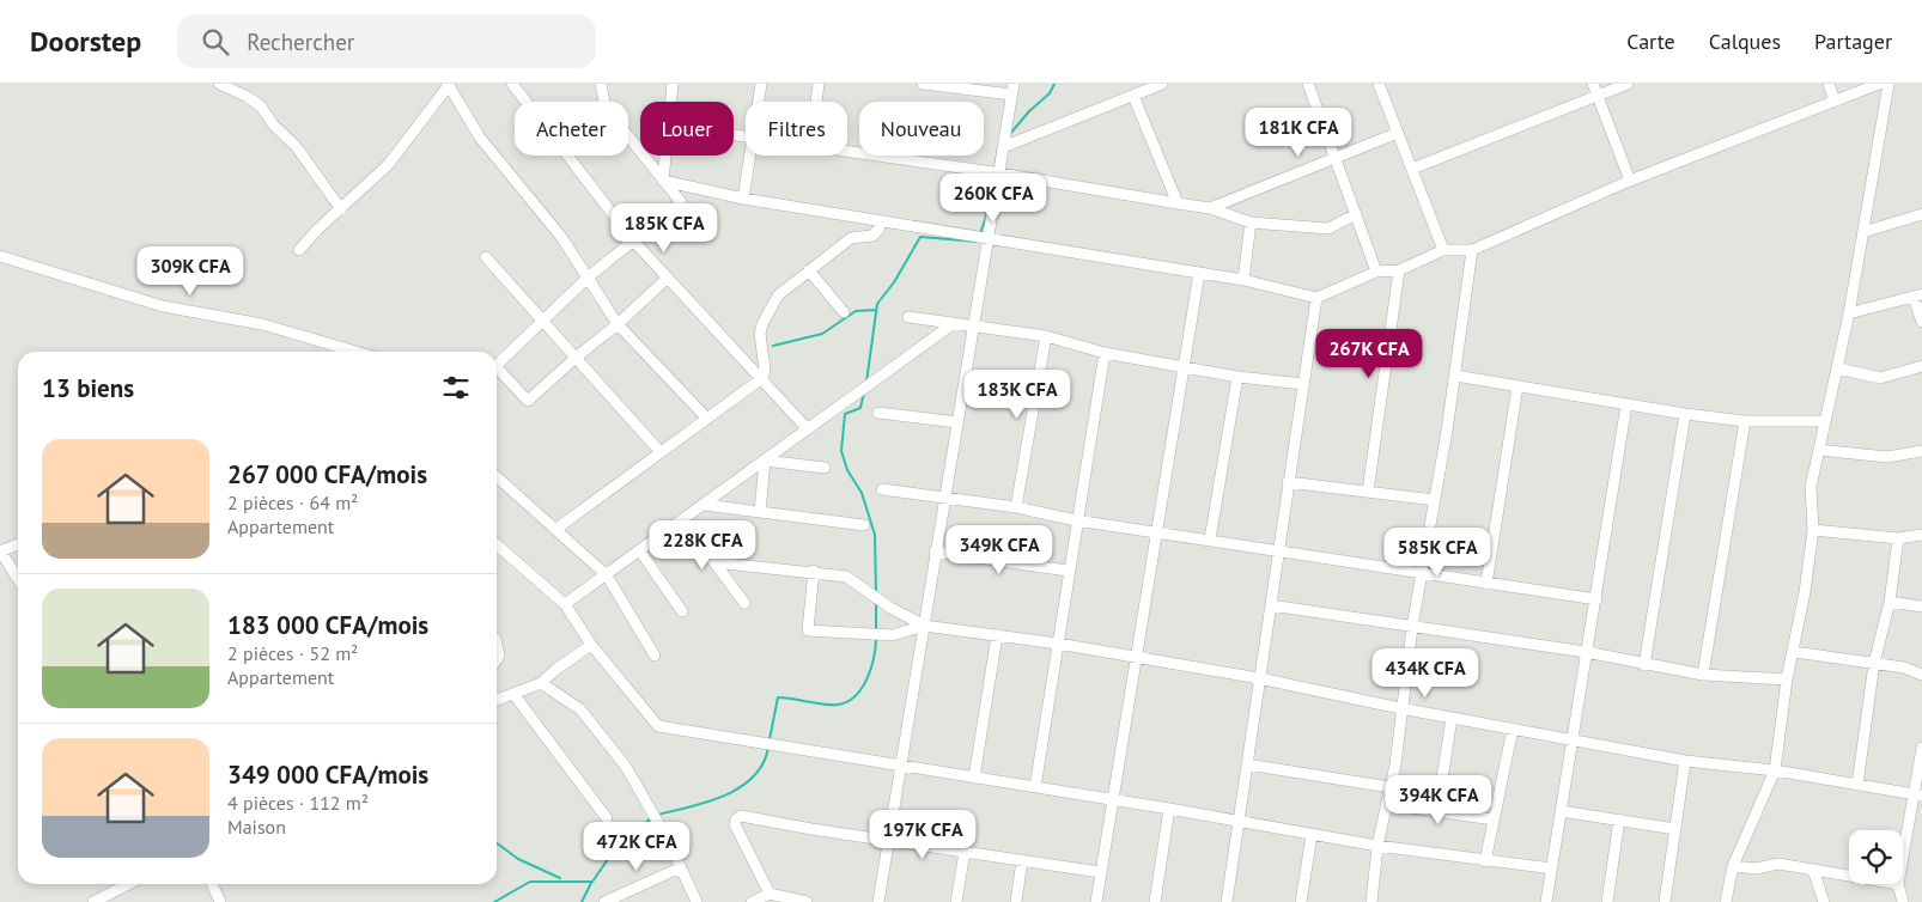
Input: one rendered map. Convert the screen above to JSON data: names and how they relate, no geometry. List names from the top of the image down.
{
  "page": {
    "header": "Doorstep",
    "search": "Rechercher",
    "nav": ["Carte", "Calques", "Partager"],
    "chip": [
      "Acheter",
      "Louer",
      "Filtres",
      "Nouveau"
    ],
    "price": [
      "181K CFA",
      "260K CFA",
      "185K CFA",
      "309K CFA",
      "267K CFA",
      "183K CFA",
      "228K CFA",
      "349K CFA",
      "585K CFA",
      "434K CFA",
      "394K CFA",
      "197K CFA",
      "472K CFA"
    ],
    "heading": "13 biens",
    "list": [
      {
        "name": "267 000 CFA/mois",
        "note": "2 pièces · 64 m² · Appartement"
      },
      {
        "name": "183 000 CFA/mois",
        "note": "2 pièces · 52 m² · Appartement"
      },
      {
        "name": "349 000 CFA/mois",
        "note": "4 pièces · 112 m² · Maison"
      }
    ]
  }
}
